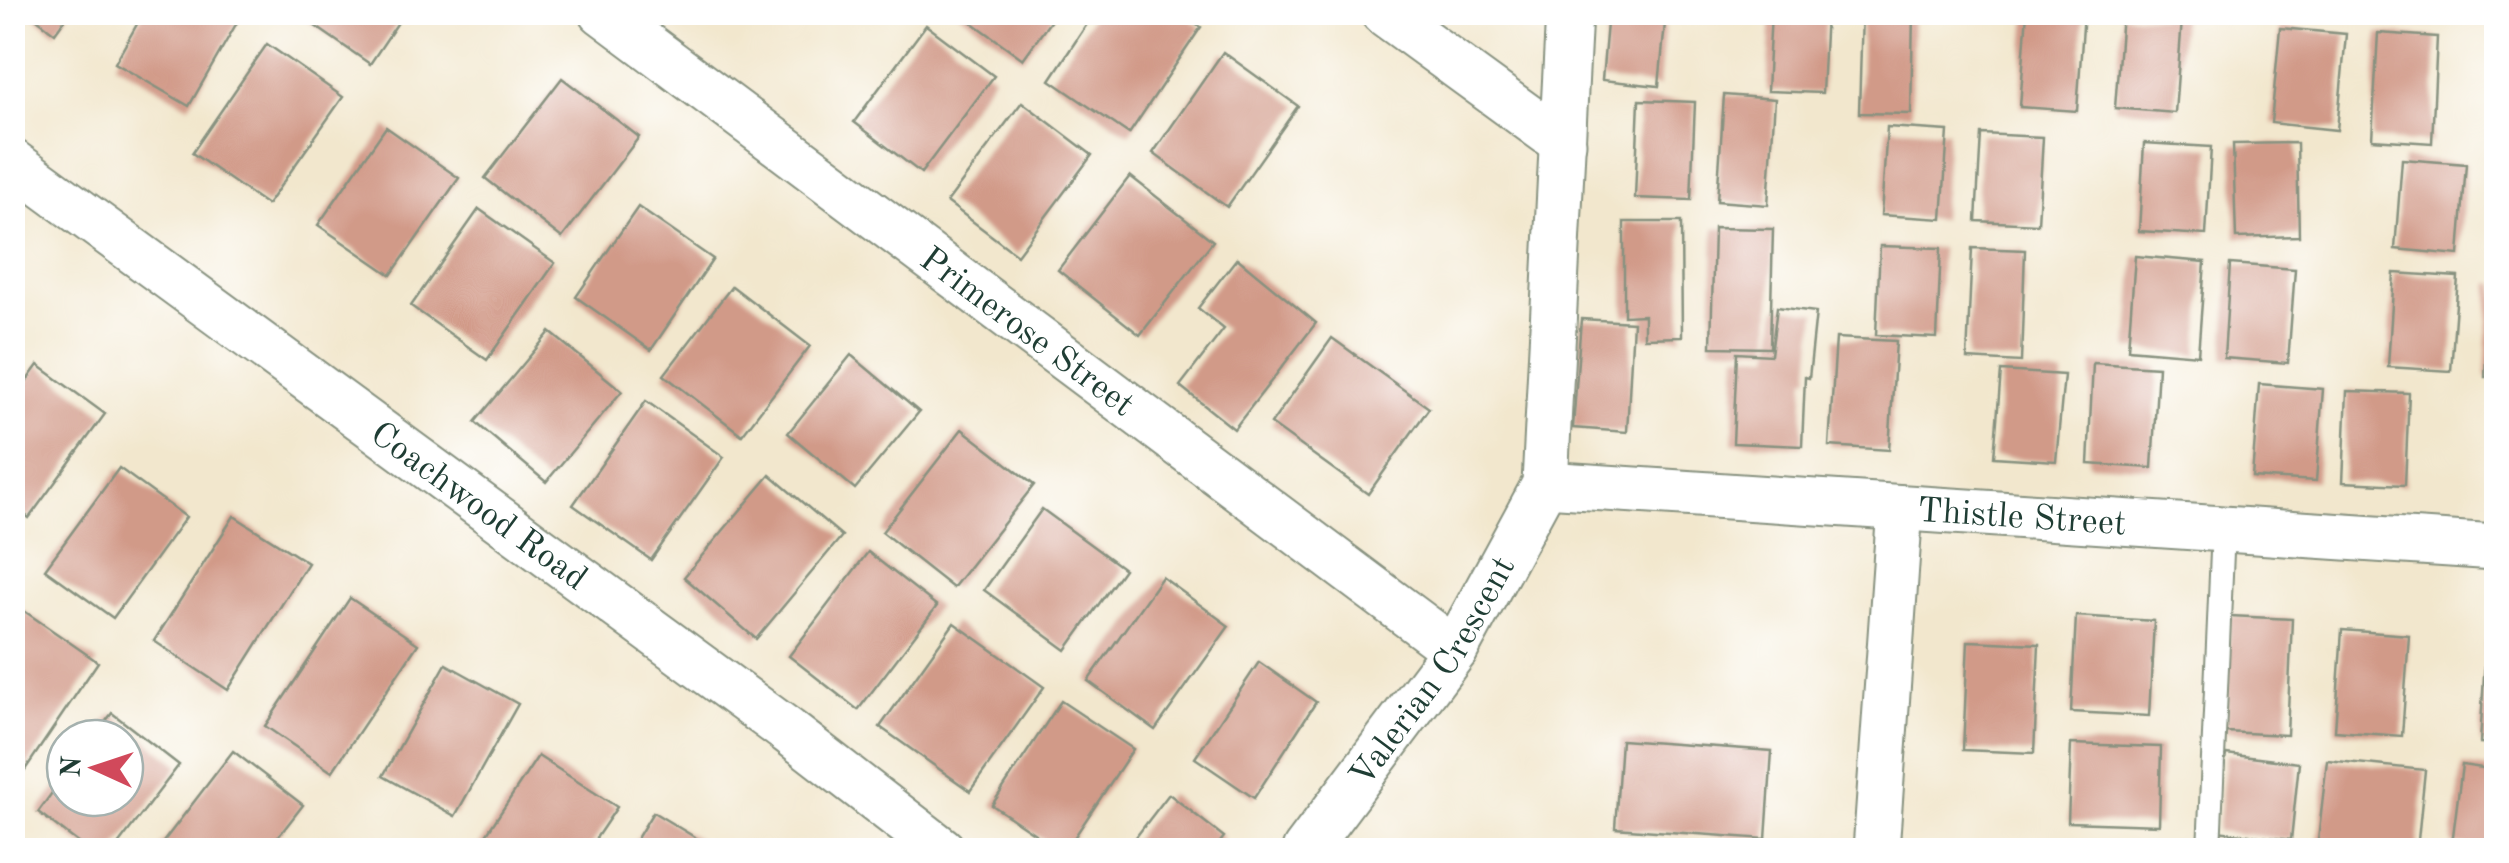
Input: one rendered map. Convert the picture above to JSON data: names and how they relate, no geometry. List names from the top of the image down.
{
  "streets": {
    "street": [
      "Primerose Street",
      "Coachwood Road",
      "Thistle Street",
      "Valerian Crescent"
    ]
  },
  "crossings": [
    ["Primerose Street", "Valerian Crescent"],
    ["Thistle Street", "Valerian Crescent"]
  ],
  "north": "left"
}
